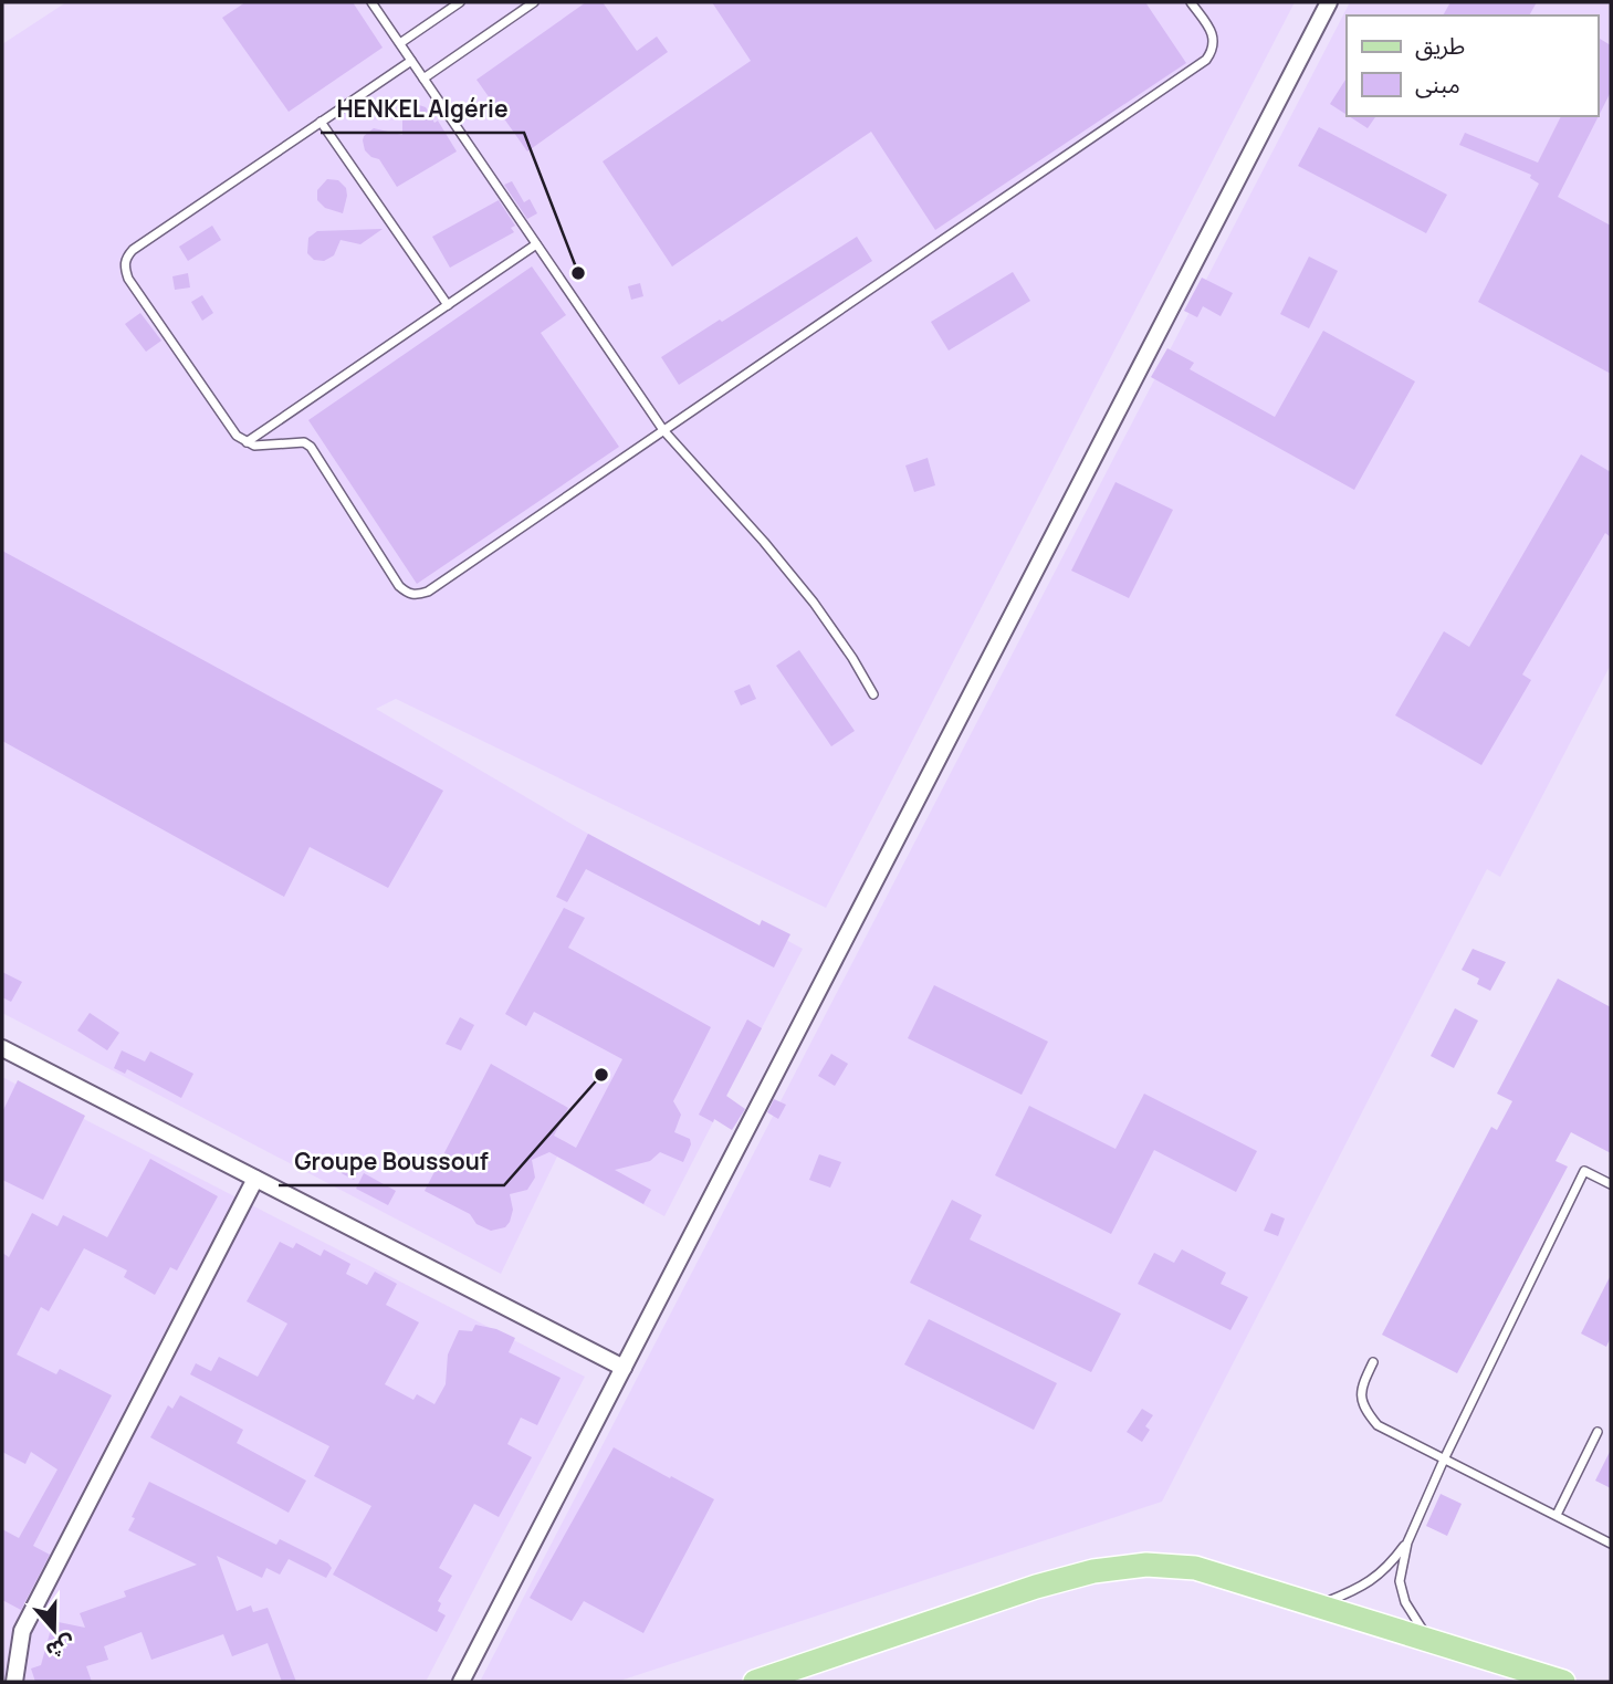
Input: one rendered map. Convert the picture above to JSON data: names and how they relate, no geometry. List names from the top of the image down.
{
  "places": ["HENKEL Algérie", "Groupe Boussouf"],
  "legend": ["طريق", "مبنى"],
  "north": "bottom"
}
